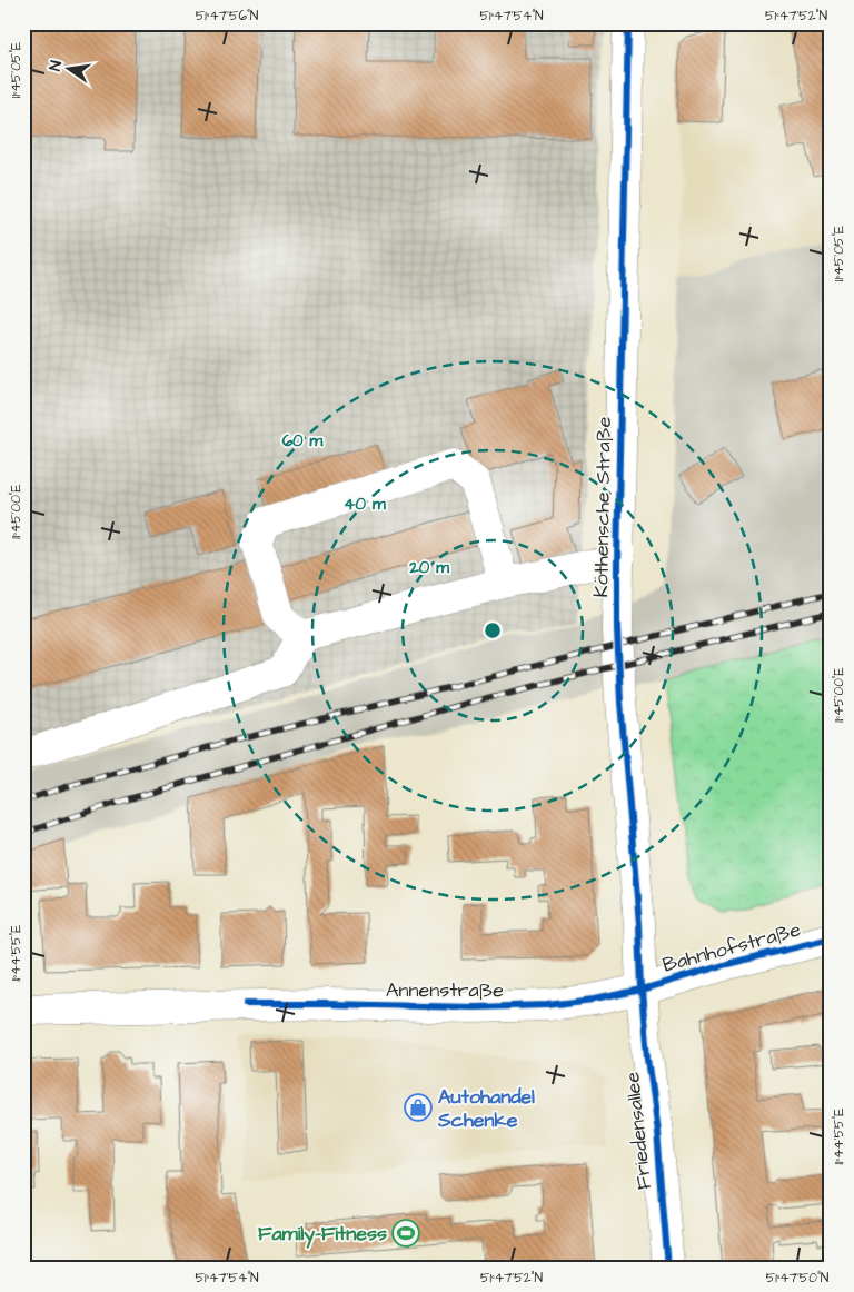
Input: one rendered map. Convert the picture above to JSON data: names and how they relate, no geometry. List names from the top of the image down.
{
  "streets": {
    "main road": [
      "Köthensche Straße",
      "Bahnhofstraße",
      "Annenstraße",
      "Friedensallee"
    ]
  },
  "crossings": [
    ["Köthensche Straße", "Bahnhofstraße"],
    ["Köthensche Straße", "Annenstraße"],
    ["Köthensche Straße", "Friedensallee"],
    ["Bahnhofstraße", "Annenstraße"],
    ["Bahnhofstraße", "Friedensallee"],
    ["Annenstraße", "Friedensallee"]
  ],
  "places": {
    "shop": ["Autohandel Schenke"],
    "sports": ["Family-Fitness"]
  },
  "north": "left",
  "coordinates": [
    "51°47'56\"N",
    "51°47'54\"N",
    "51°47'52\"N",
    "11°45'05\"E",
    "11°45'00\"E",
    "11°44'55\"E",
    "51°47'50\"N"
  ],
  "rings": ["60 m", "40 m", "20 m"]
}
